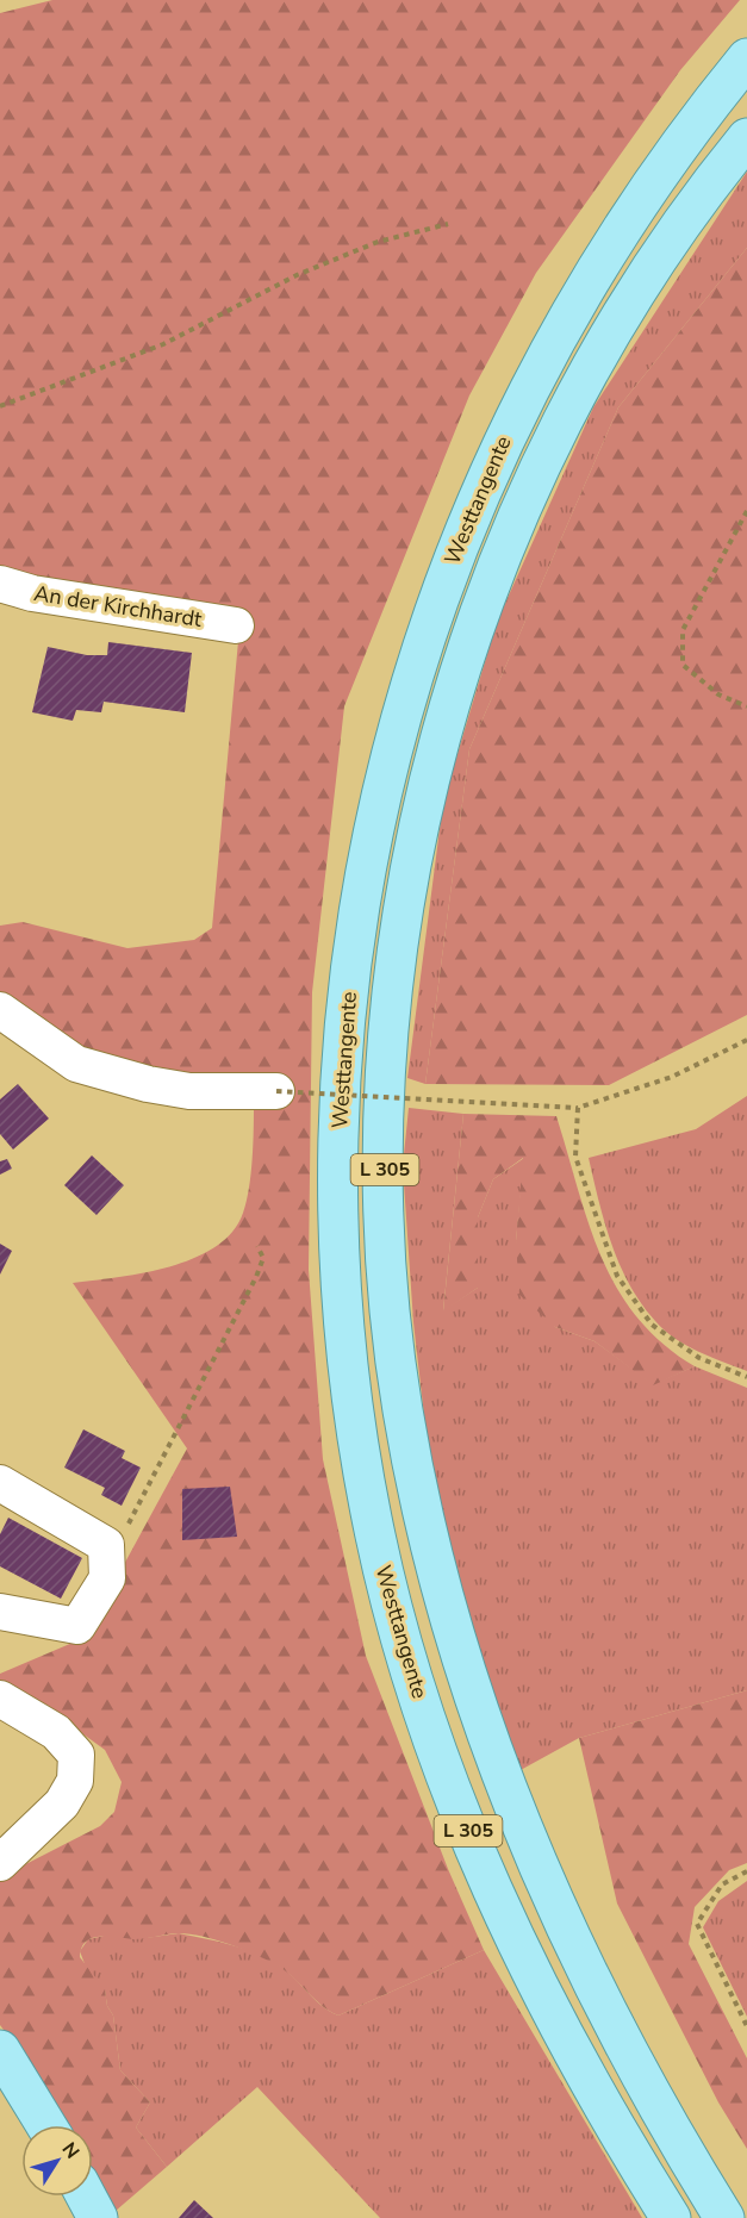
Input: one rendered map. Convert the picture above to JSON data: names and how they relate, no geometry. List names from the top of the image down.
{
  "streets": {
    "main road": ["Westtangente", "L 305"],
    "street": ["An der Kirchhardt"]
  },
  "north": "top right"
}
